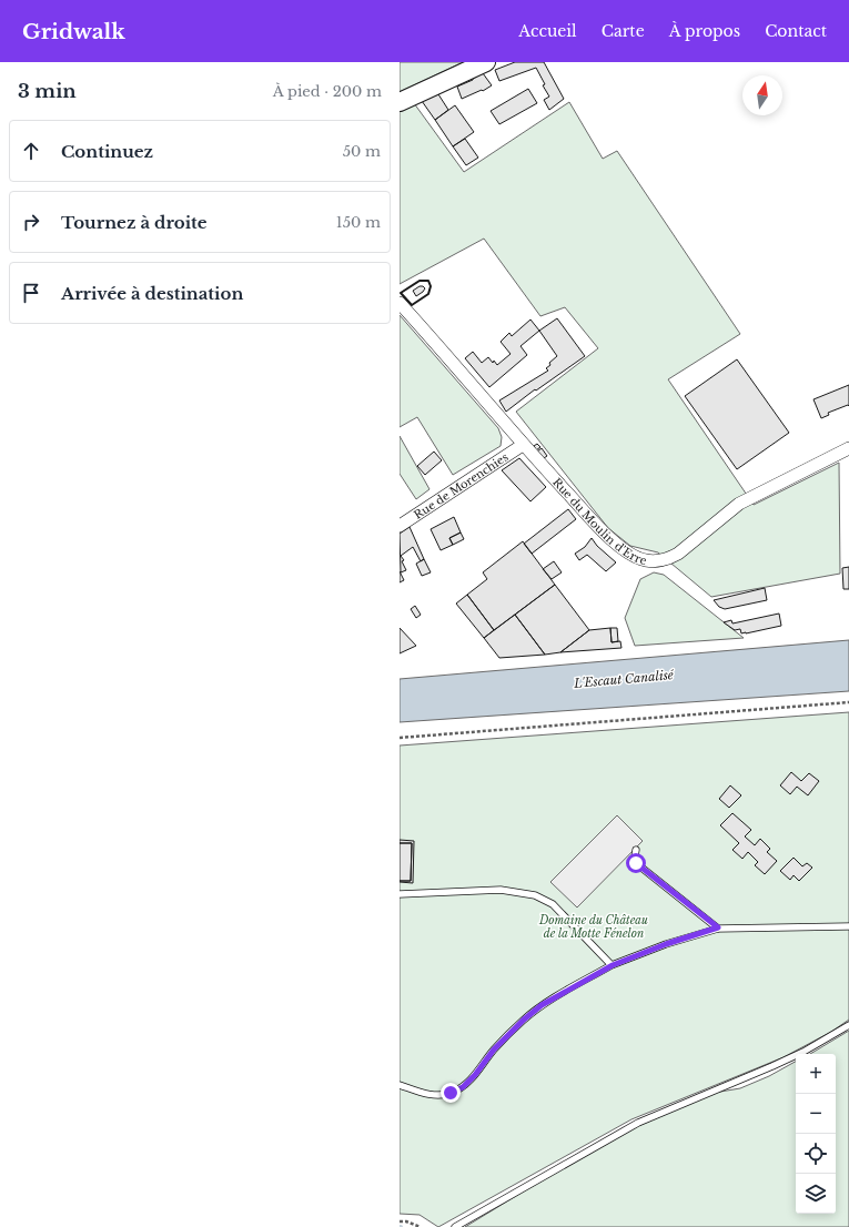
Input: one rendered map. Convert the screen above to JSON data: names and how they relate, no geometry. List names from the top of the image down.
{
  "streets": {
    "street": ["Rue de Morenchies", "Rue du Moulin d'Erre"]
  },
  "crossings": [
    ["Rue de Morenchies", "Rue du Moulin d'Erre"]
  ],
  "water": ["L'Escaut Canalisé"],
  "parks": ["Domaine du Château de la Motte Fénelon"],
  "north": "top",
  "page": {
    "header": "Gridwalk",
    "nav": [
      "Accueil",
      "Carte",
      "À propos",
      "Contact"
    ],
    "heading": ["3 min", "À pied · 200 m"],
    "list": [
      ["Continuez", "50 m"],
      ["Tournez à droite", "150 m"],
      "Arrivée à destination"
    ],
    "map_buttons": ["+", "−"]
  }
}
